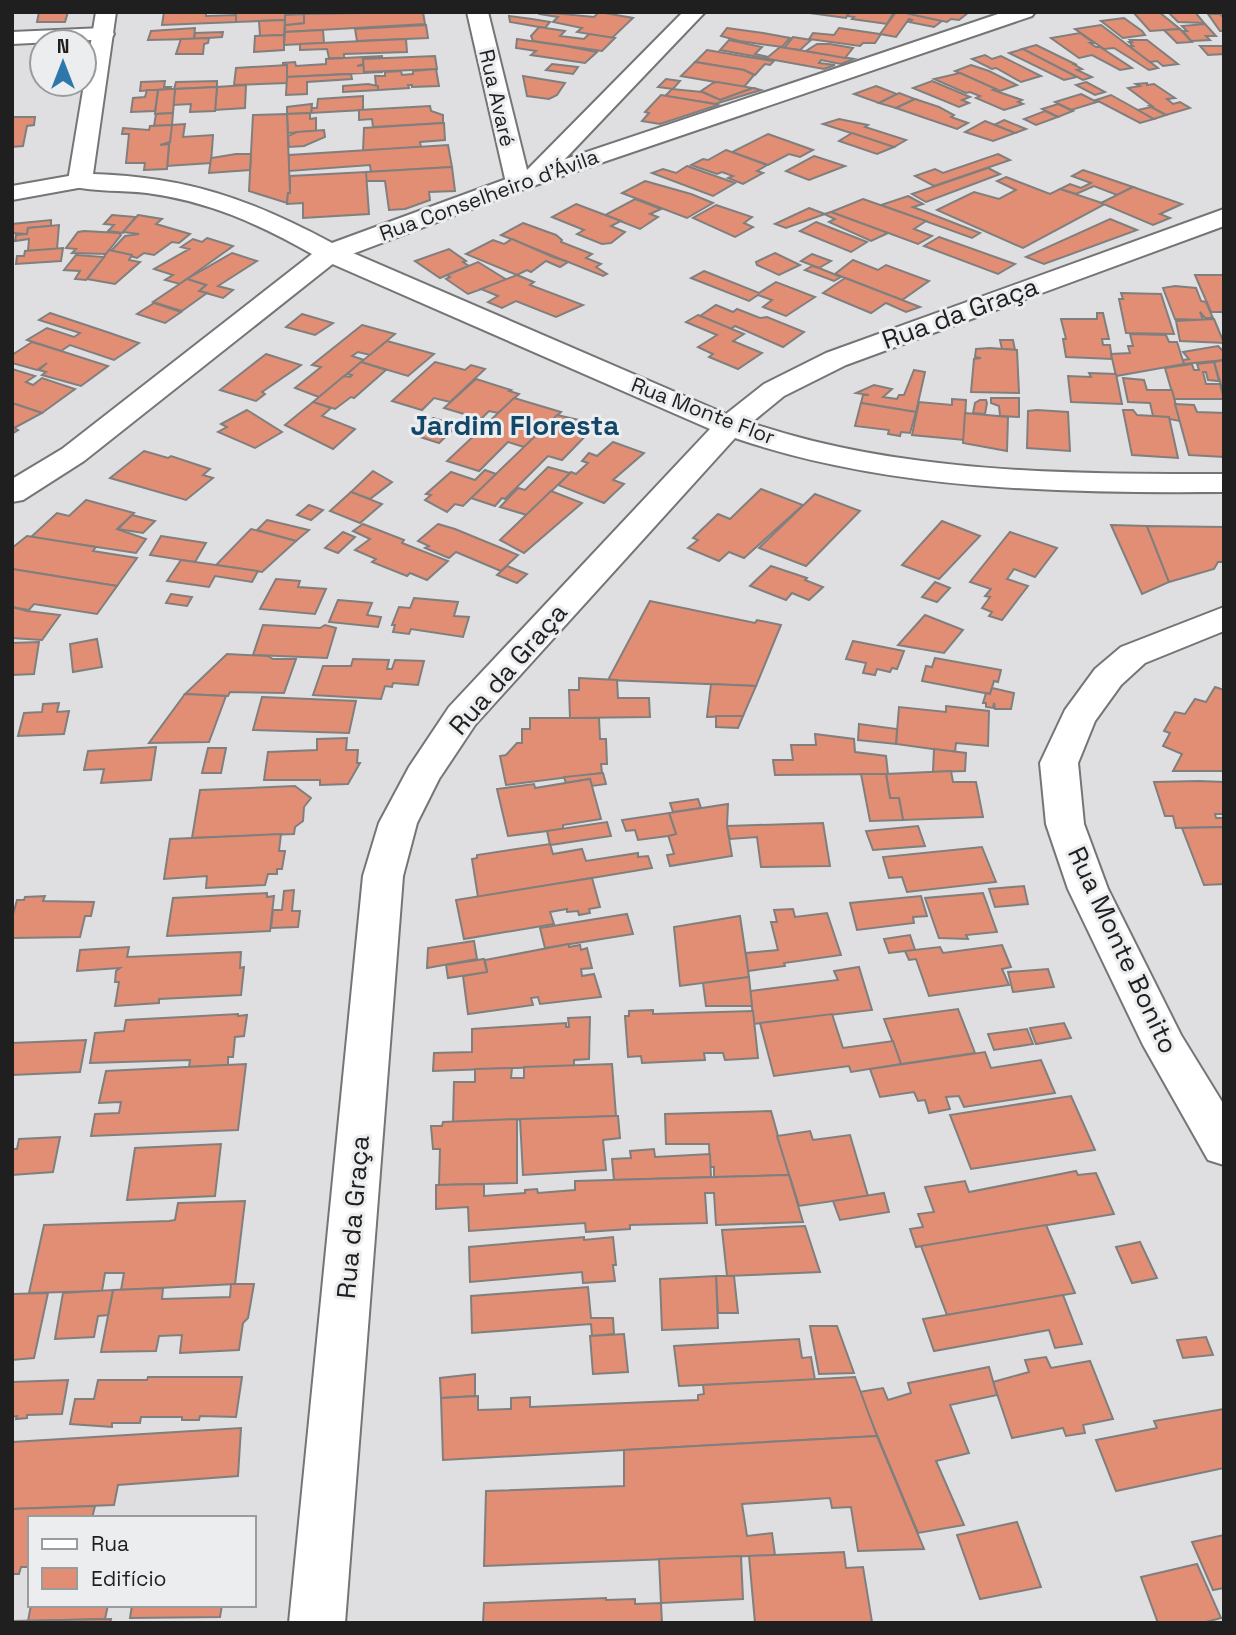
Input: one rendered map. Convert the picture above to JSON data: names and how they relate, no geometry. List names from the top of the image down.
{
  "streets": {
    "street": [
      "Rua Avaré",
      "Rua Conselheiro d'Ávila",
      "Rua da Graça",
      "Rua Monte Flor",
      "Rua Monte Bonito"
    ]
  },
  "crossings": [
    ["Rua Avaré", "Rua Conselheiro d'Ávila"],
    ["Rua Conselheiro d'Ávila", "Rua Monte Flor"],
    ["Rua da Graça", "Rua Monte Flor"]
  ],
  "districts": ["Jardim Floresta"],
  "legend": ["Rua", "Edifício"],
  "north": "top"
}
